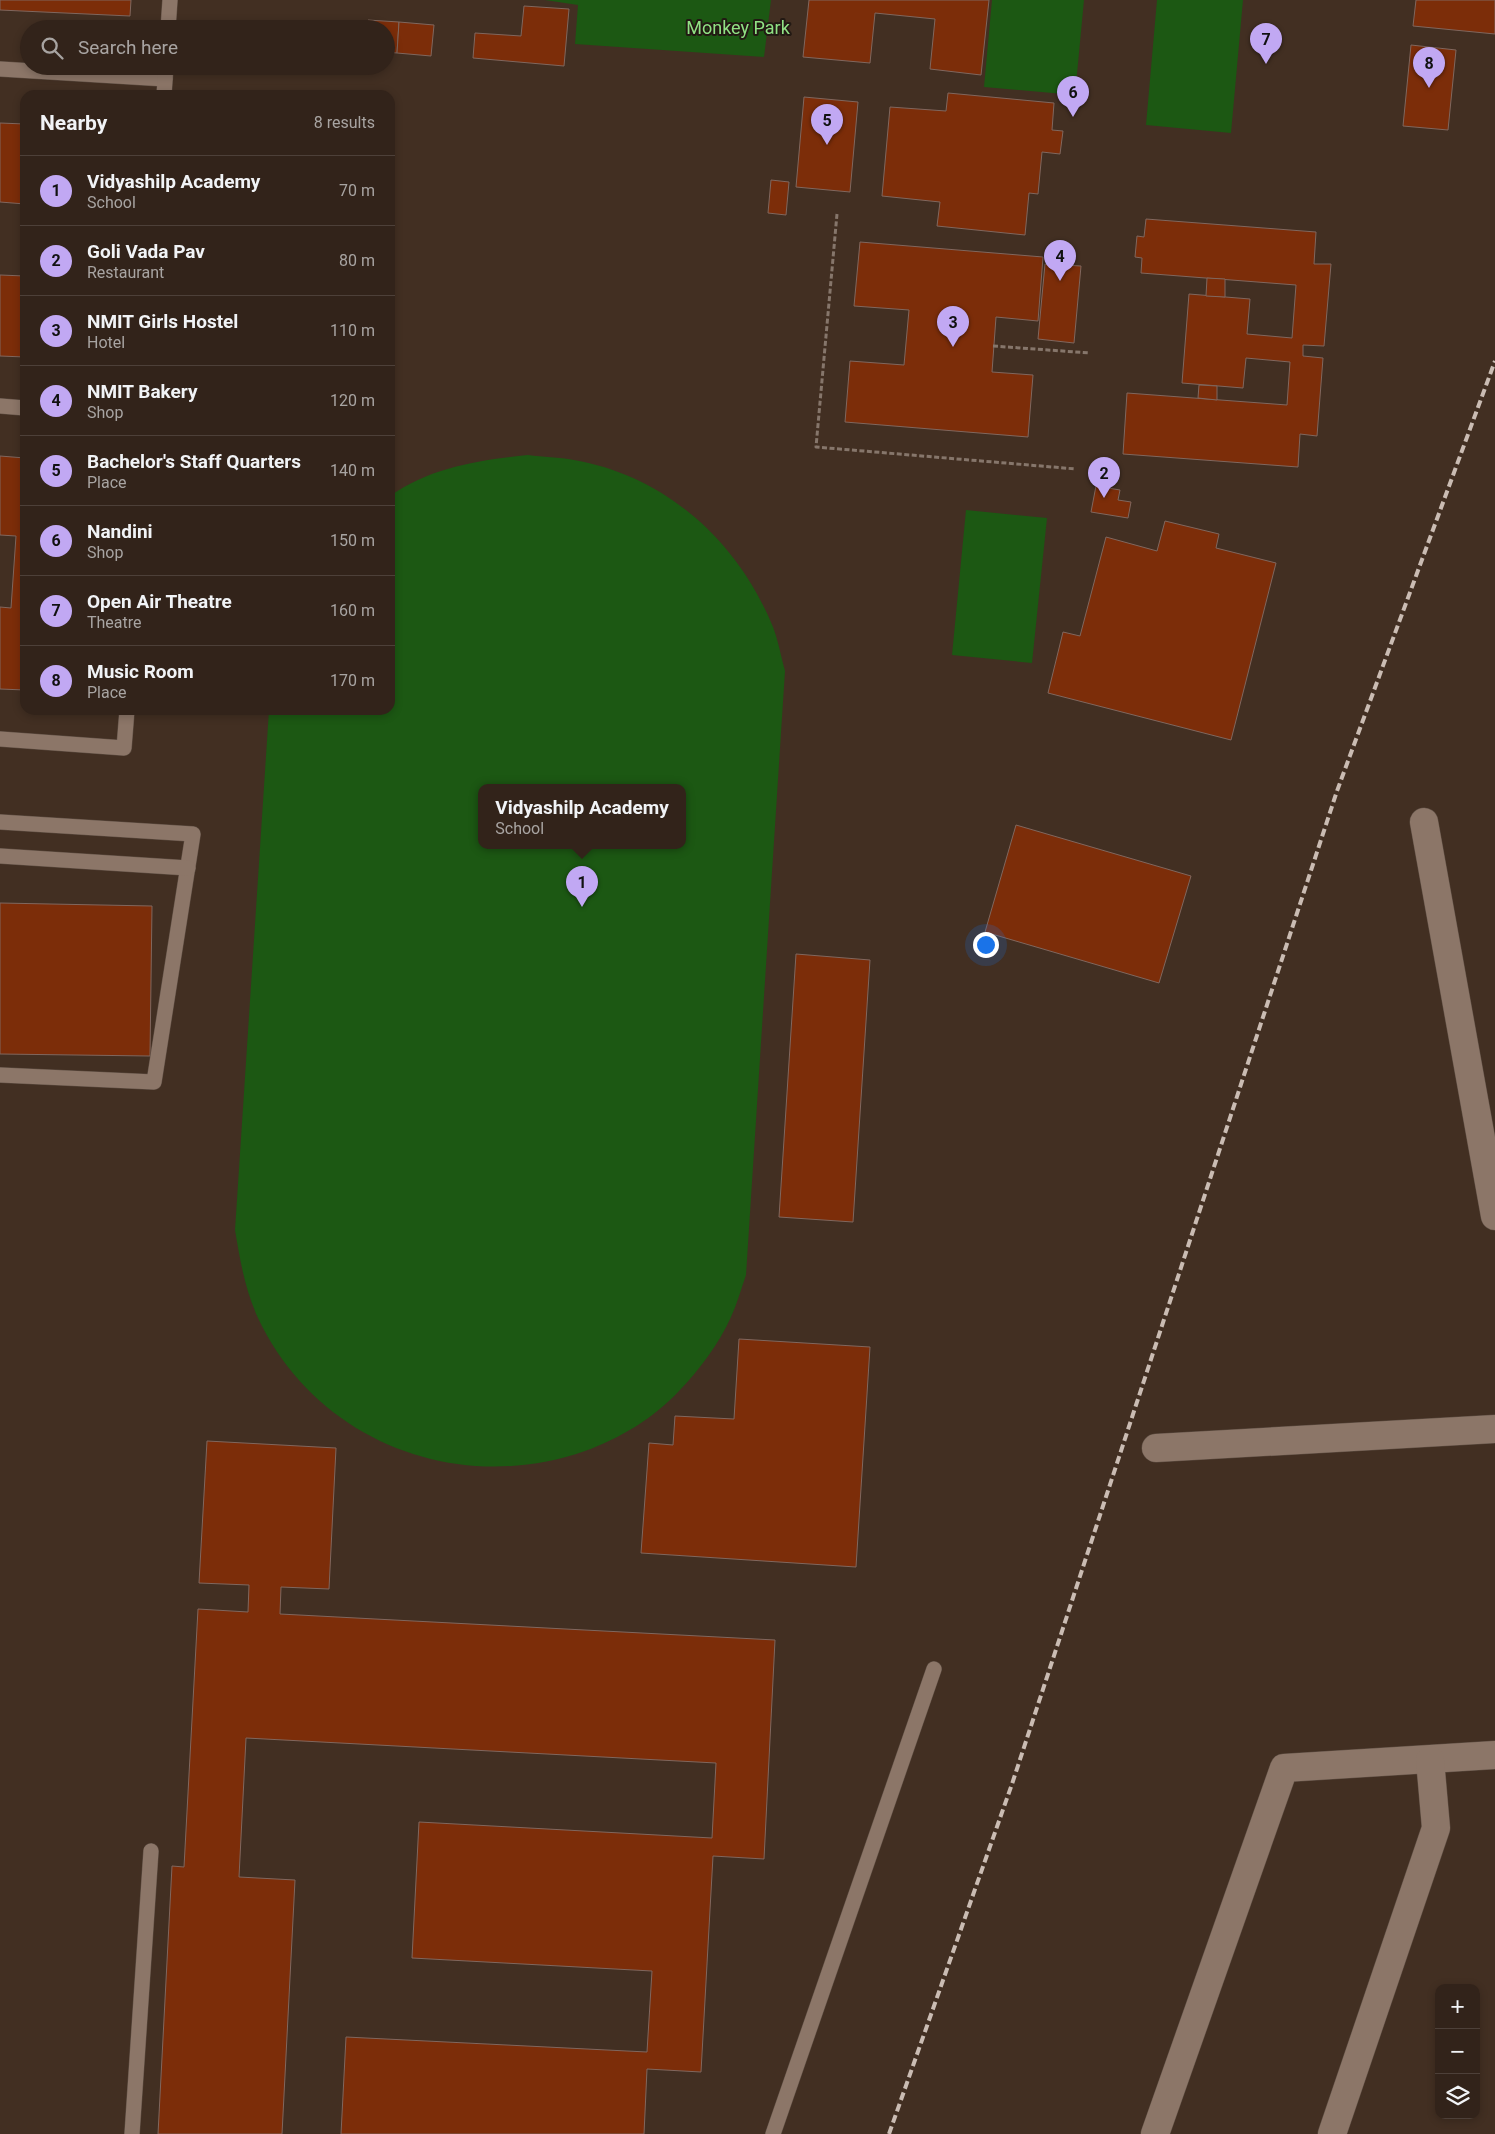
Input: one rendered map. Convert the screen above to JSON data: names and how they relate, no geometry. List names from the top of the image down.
{
  "parks": ["Monkey Park"],
  "page": {
    "search": "Search here",
    "pins": [
      "7",
      "8",
      "6",
      "5",
      "4",
      "3",
      "2",
      "1"
    ],
    "heading": ["Nearby", "8 results"],
    "list": [
      {
        "mark": "1",
        "name": "Vidyashilp Academy",
        "note": "School",
        "value": "70 m"
      },
      {
        "mark": "2",
        "name": "Goli Vada Pav",
        "note": "Restaurant",
        "value": "80 m"
      },
      {
        "mark": "3",
        "name": "NMIT Girls Hostel",
        "note": "Hotel",
        "value": "110 m"
      },
      {
        "mark": "4",
        "name": "NMIT Bakery",
        "note": "Shop",
        "value": "120 m"
      },
      {
        "mark": "5",
        "name": "Bachelor's Staff Quarters",
        "note": "Place",
        "value": "140 m"
      },
      {
        "mark": "6",
        "name": "Nandini",
        "note": "Shop",
        "value": "150 m"
      },
      {
        "mark": "7",
        "name": "Open Air Theatre",
        "note": "Theatre",
        "value": "160 m"
      },
      {
        "mark": "8",
        "name": "Music Room",
        "note": "Place",
        "value": "170 m"
      }
    ],
    "popup": ["Vidyashilp Academy", "School"],
    "map_buttons": ["+", "−"]
  }
}
